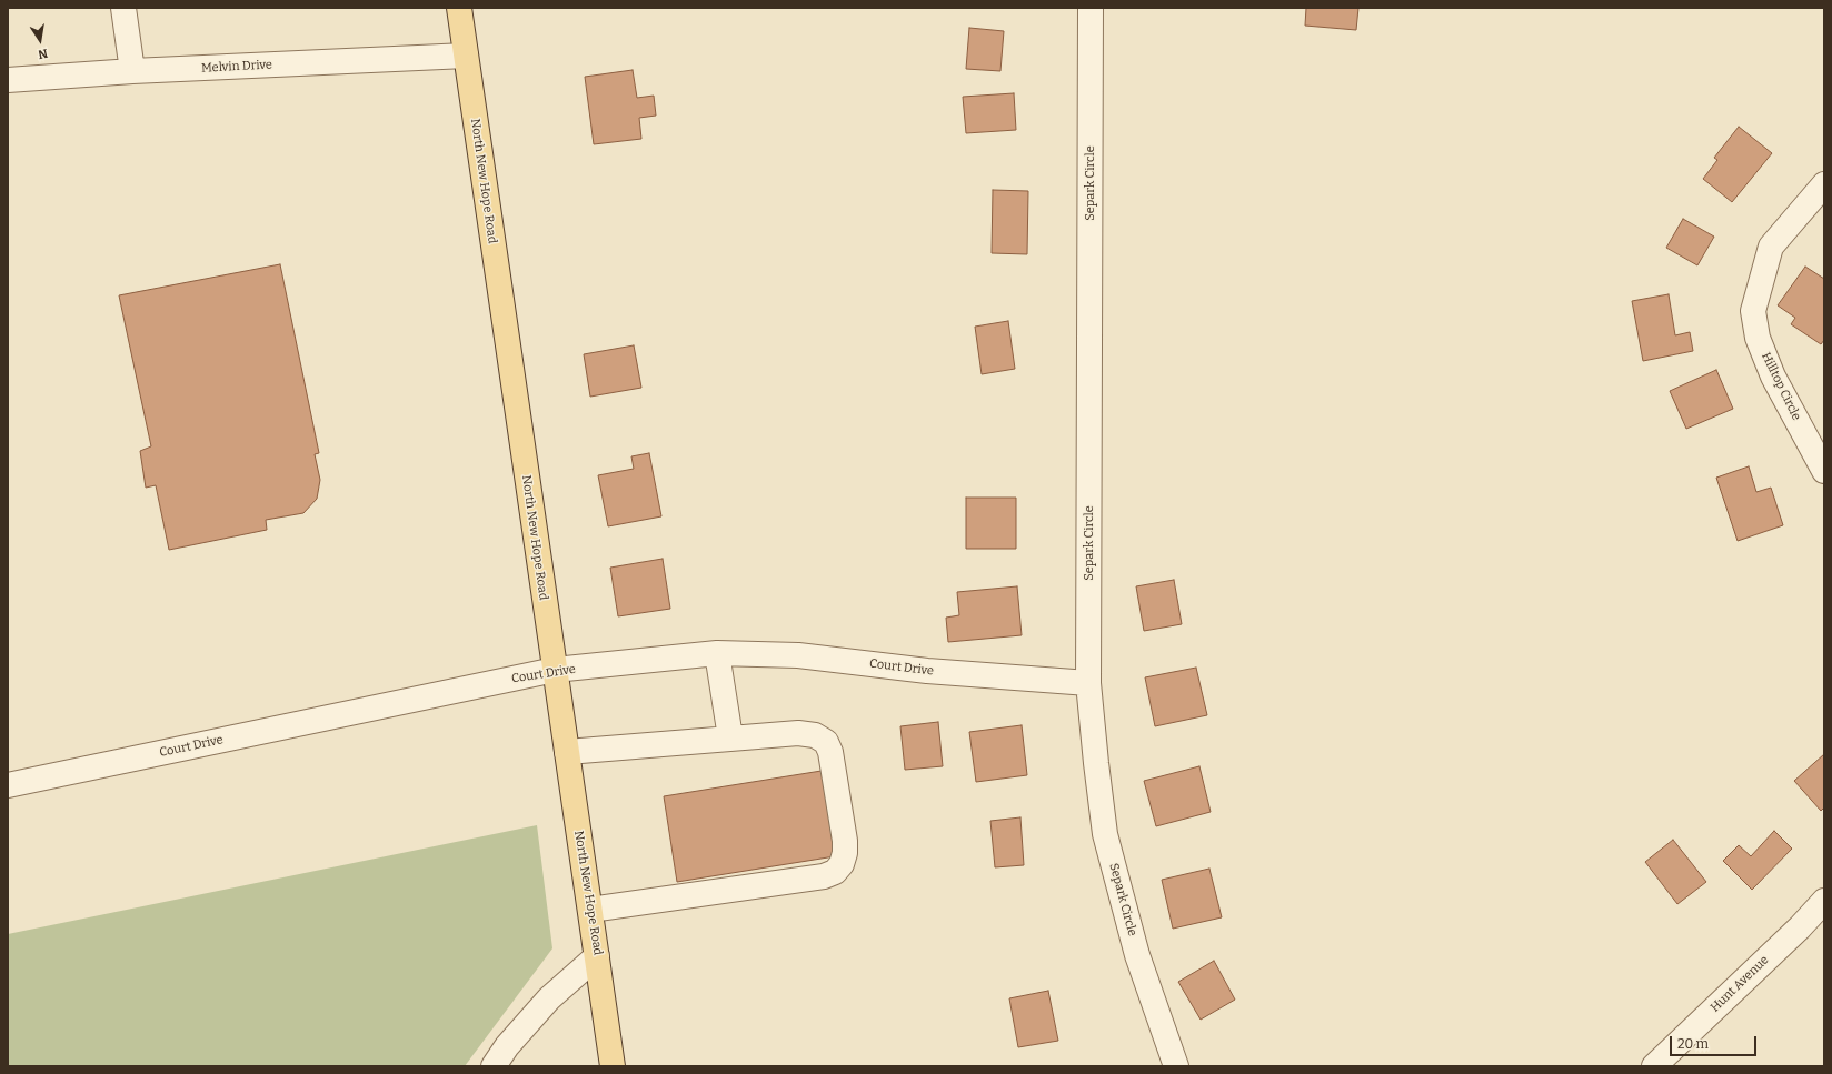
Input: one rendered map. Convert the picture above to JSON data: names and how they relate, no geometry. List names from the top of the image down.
{
  "streets": {
    "main road": ["North New Hope Road"],
    "street": [
      "Melvin Drive",
      "Separk Circle",
      "Hilltop Circle",
      "Court Drive",
      "Hunt Avenue"
    ]
  },
  "crossings": [
    ["Melvin Drive", "North New Hope Road"],
    ["North New Hope Road", "Court Drive"],
    ["Separk Circle", "Court Drive"]
  ],
  "scale_bar": "20 m",
  "north": "bottom"
}
